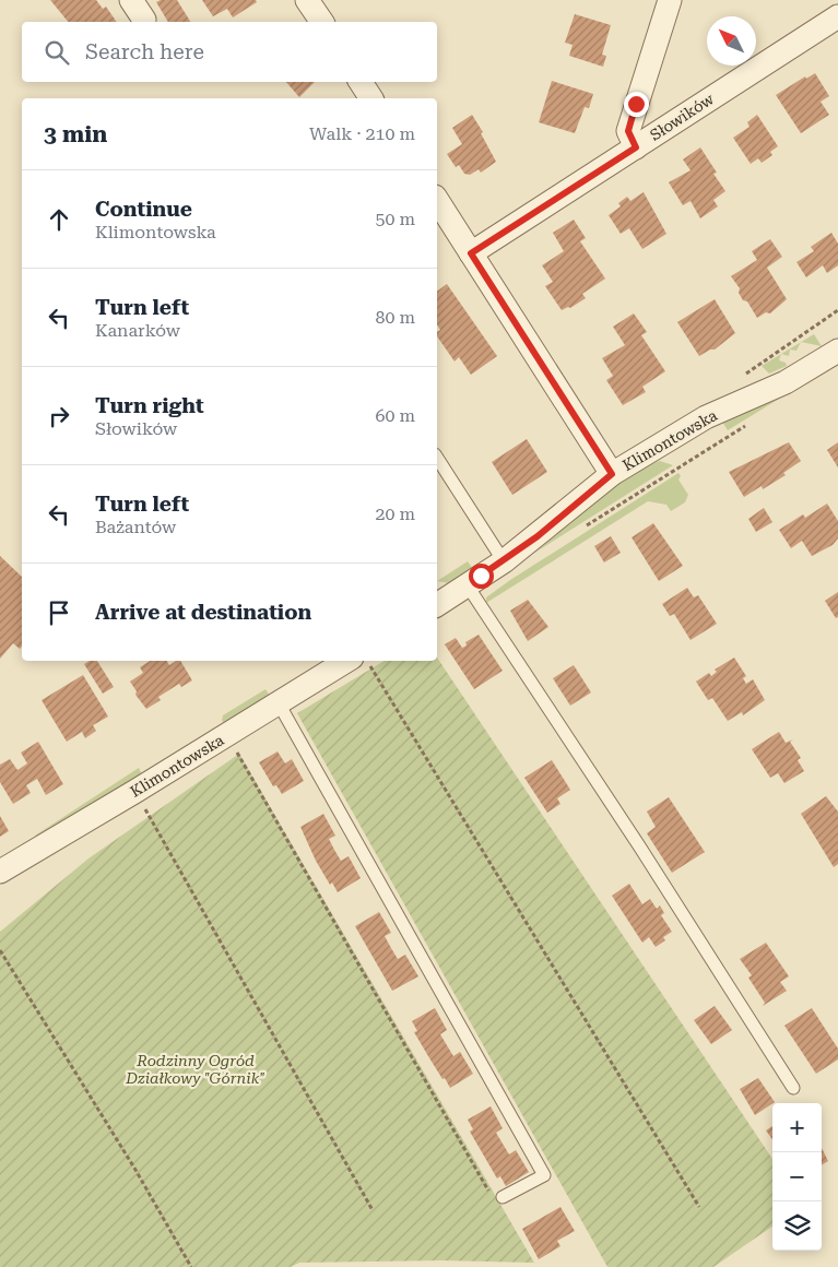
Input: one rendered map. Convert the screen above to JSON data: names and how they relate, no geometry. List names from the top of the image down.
{
  "streets": {
    "street": ["Słowików", "Klimontowska"]
  },
  "parks": ["Rodzinny Ogród Działkowy \"Górnik\""],
  "north": "top left",
  "page": {
    "search": "Search here",
    "heading": ["3 min", "Walk · 210 m"],
    "list": [
      ["Continue", "Klimontowska", "50 m"],
      ["Turn left", "Kanarków", "80 m"],
      ["Turn right", "Słowików", "60 m"],
      ["Turn left", "Bażantów", "20 m"],
      "Arrive at destination"
    ],
    "map_buttons": ["+", "−"]
  }
}
